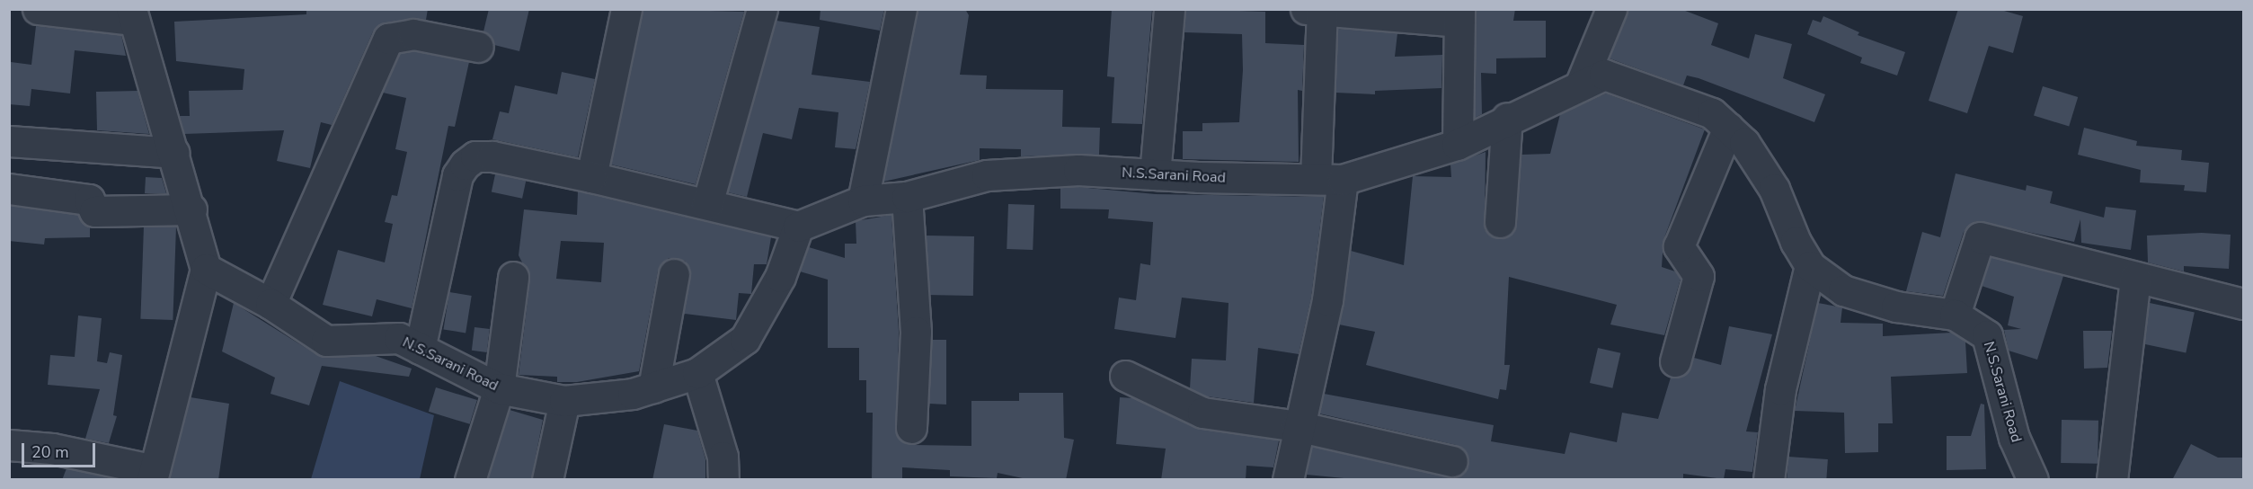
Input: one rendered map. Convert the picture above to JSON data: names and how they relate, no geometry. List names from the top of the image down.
{
  "streets": {
    "street": ["N.S.Sarani Road"]
  },
  "scale_bar": "20 m"
}
